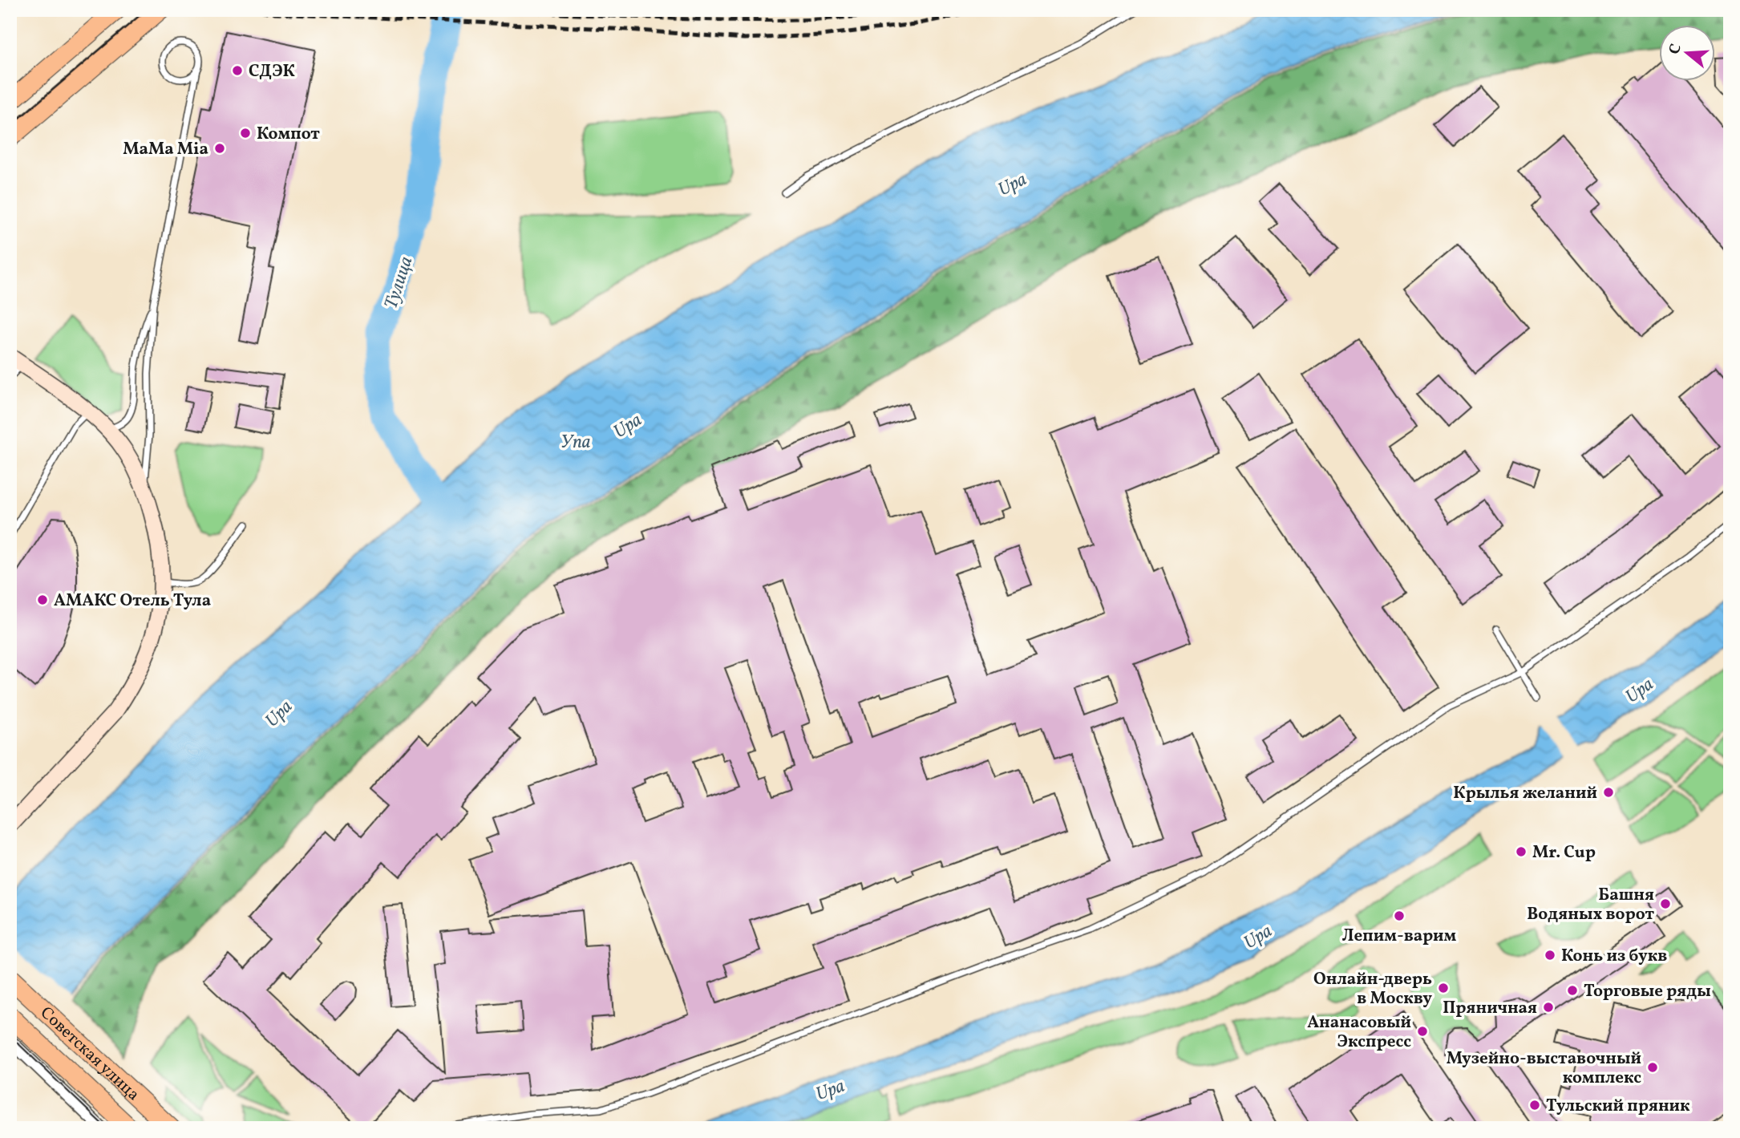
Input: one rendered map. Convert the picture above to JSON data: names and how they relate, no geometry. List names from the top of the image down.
{
  "streets": {
    "main road": ["Советская улица"]
  },
  "water": ["Upa", "Тулица", "Упа"],
  "places": [
    "СДЭК",
    "Компот",
    "MaMa Mia",
    "АМАКС Отель Тула",
    "Крылья желаний",
    "Mr. Cup",
    "Башня Водяных ворот",
    "Лепим-варим",
    "Конь из букв",
    "Онлайн-дверь в Москву",
    "Торговые ряды",
    "Пряничная",
    "Ананасовый Экспресс",
    "Музейно-выставочный комплекс",
    "Тульский пряник"
  ],
  "north": "left"
}
